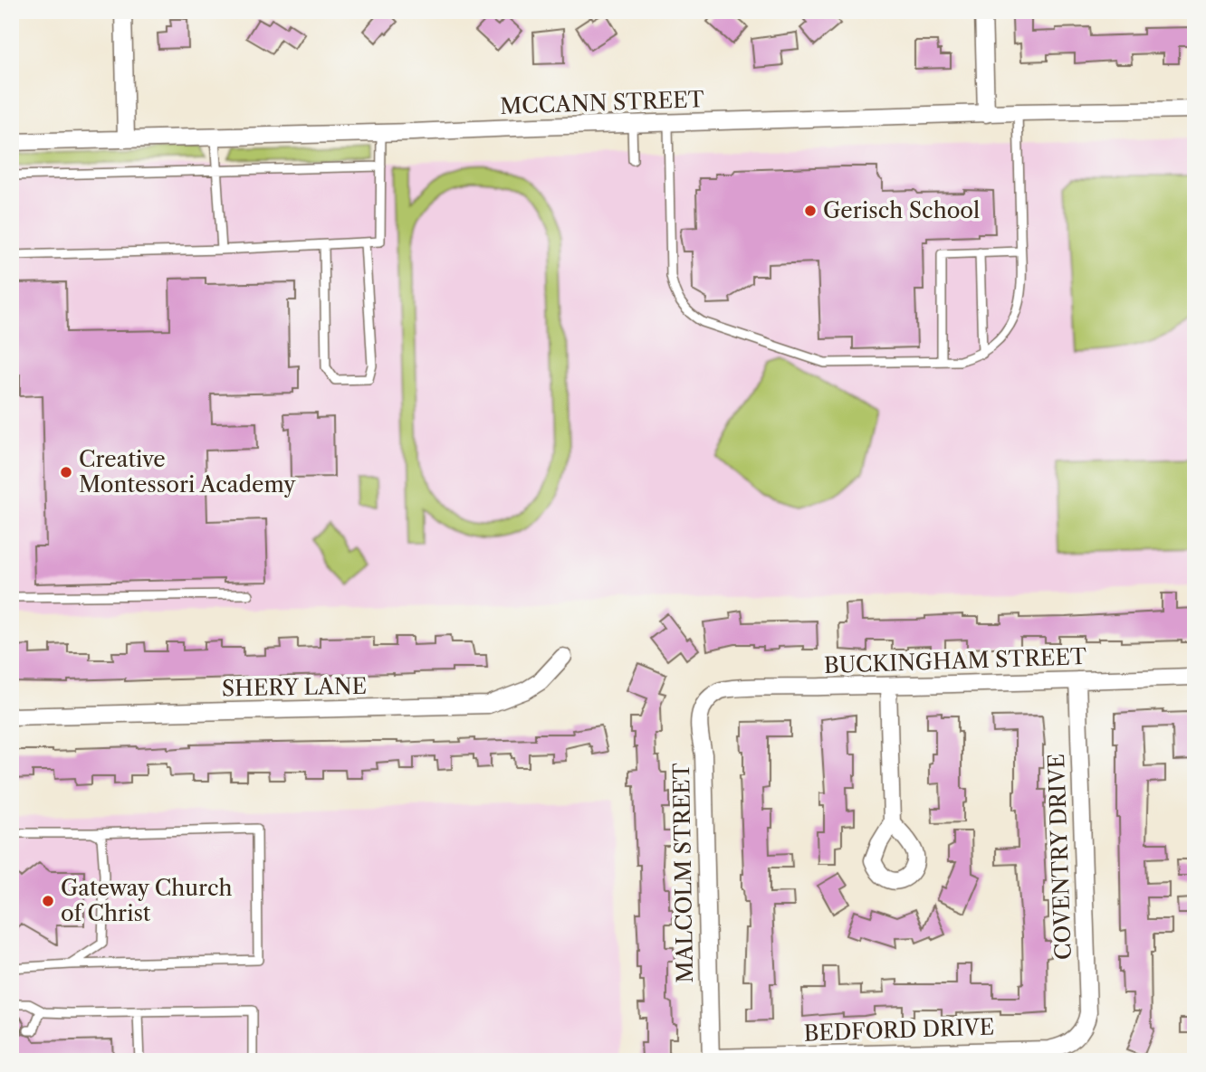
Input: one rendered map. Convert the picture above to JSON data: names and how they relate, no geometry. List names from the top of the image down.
{
  "streets": {
    "street": [
      "MCCANN STREET",
      "BUCKINGHAM STREET",
      "SHERY LANE",
      "COVENTRY DRIVE",
      "MALCOLM STREET",
      "BEDFORD DRIVE"
    ]
  },
  "crossings": [
    ["BUCKINGHAM STREET", "COVENTRY DRIVE"],
    ["BUCKINGHAM STREET", "MALCOLM STREET"],
    ["COVENTRY DRIVE", "BEDFORD DRIVE"],
    ["MALCOLM STREET", "BEDFORD DRIVE"]
  ],
  "places": ["Gerisch School", "Creative Montessori Academy", "Gateway Church of Christ"]
}
